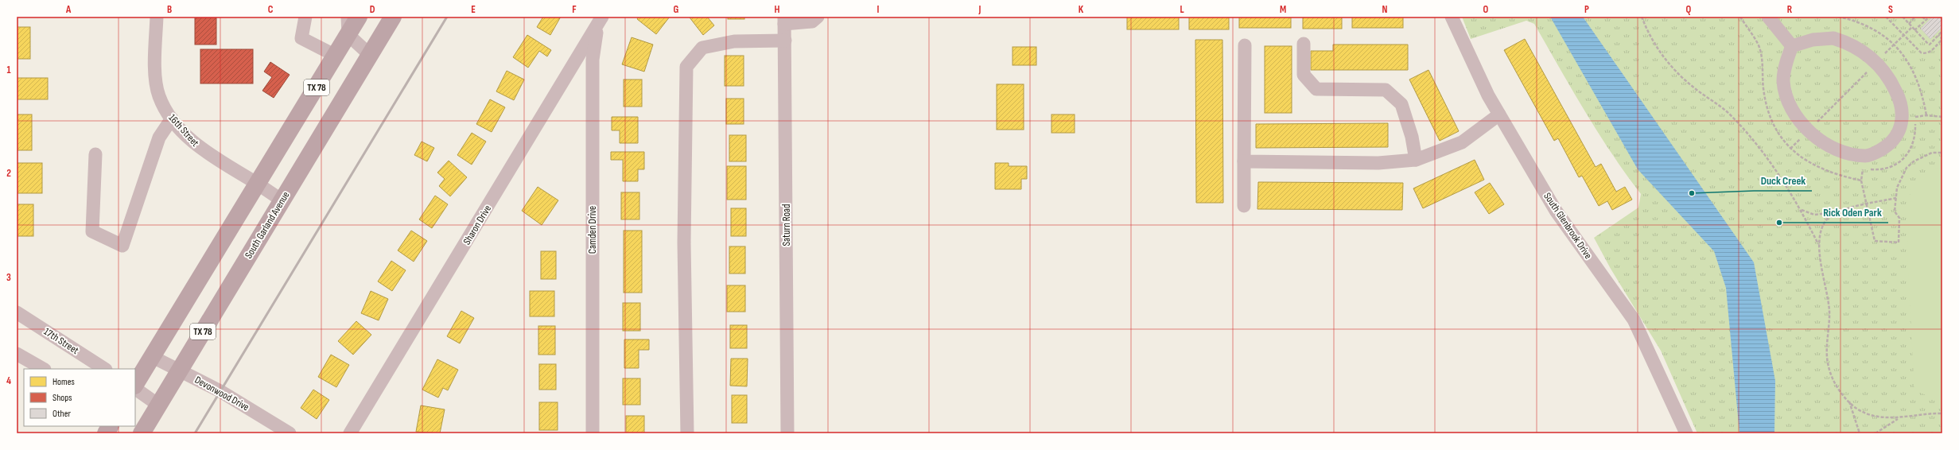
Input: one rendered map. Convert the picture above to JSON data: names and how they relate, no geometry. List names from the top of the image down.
{
  "streets": {
    "main road": ["TX 78", "South Garland Avenue"],
    "street": [
      "16th Street",
      "Sharon Drive",
      "Saturn Road",
      "South Glenbrook Drive",
      "Camden Drive",
      "17th Street",
      "Devonwood Drive"
    ]
  },
  "crossings": [
    ["TX 78", "16th Street"],
    ["TX 78", "Devonwood Drive"],
    ["16th Street", "South Garland Avenue"],
    ["South Garland Avenue", "Devonwood Drive"],
    ["Sharon Drive", "Camden Drive"]
  ],
  "places": ["Duck Creek", "Rick Oden Park"],
  "legend": ["Homes", "Shops", "Other"],
  "grid": {
    "columns": [
      "A",
      "B",
      "C",
      "D",
      "E",
      "F",
      "G",
      "H",
      "I",
      "J",
      "K",
      "L",
      "M",
      "N",
      "O",
      "P",
      "Q",
      "R",
      "S"
    ],
    "rows": [
      "1",
      "2",
      "3",
      "4"
    ]
  }
}
